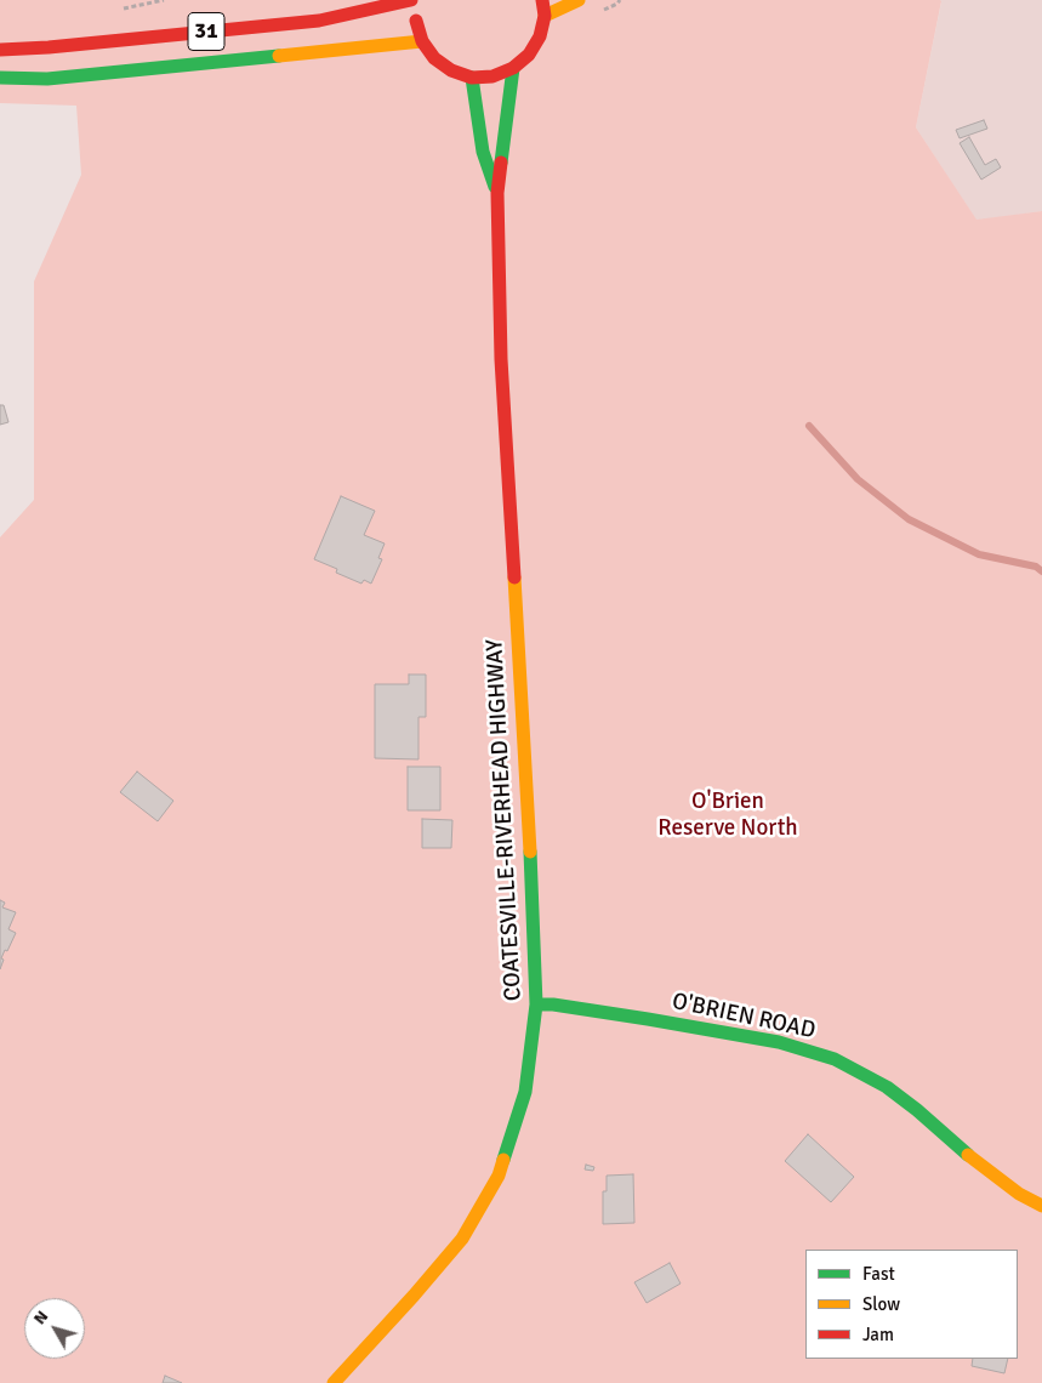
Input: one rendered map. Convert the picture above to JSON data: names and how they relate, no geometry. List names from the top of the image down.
{
  "streets": {
    "main road": ["31", "COATESVILLE-RIVERHEAD HIGHWAY", "O'BRIEN ROAD"]
  },
  "crossings": [
    ["COATESVILLE-RIVERHEAD HIGHWAY", "O'BRIEN ROAD"]
  ],
  "parks": ["O'Brien Reserve North"],
  "legend": ["Fast", "Slow", "Jam"],
  "north": "top left"
}
